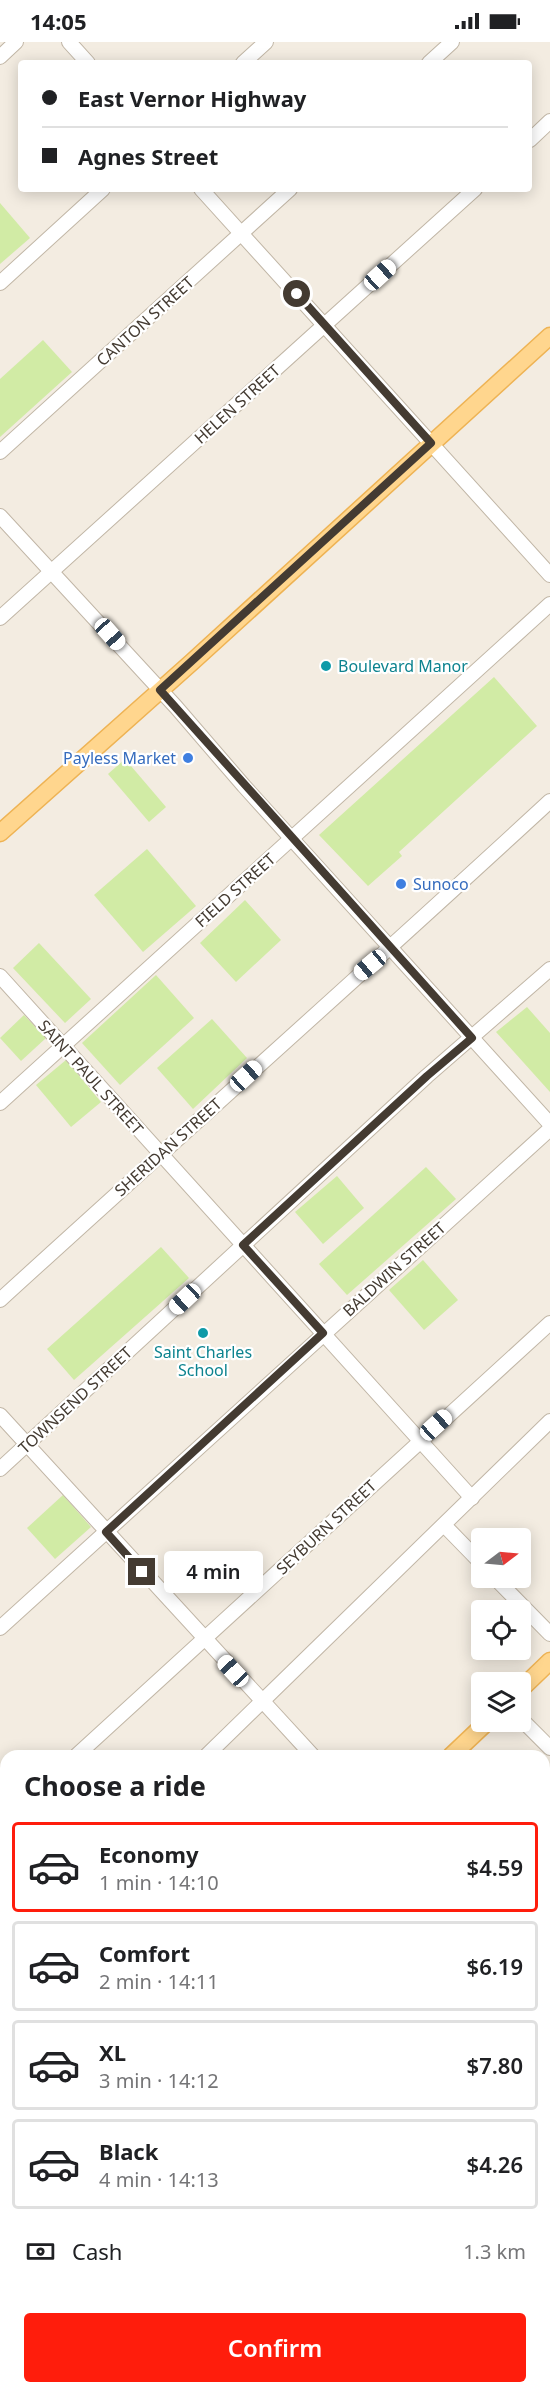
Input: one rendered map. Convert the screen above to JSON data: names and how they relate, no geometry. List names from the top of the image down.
{
  "streets": {
    "street": [
      "CANTON STREET",
      "HELEN STREET",
      "FIELD STREET",
      "SAINT PAUL STREET",
      "SHERIDAN STREET",
      "BALDWIN STREET",
      "TOWNSEND STREET",
      "SEYBURN STREET"
    ]
  },
  "crossings": [
    ["FIELD STREET", "SAINT PAUL STREET"],
    ["SAINT PAUL STREET", "SHERIDAN STREET"],
    ["SAINT PAUL STREET", "BALDWIN STREET"],
    ["SAINT PAUL STREET", "TOWNSEND STREET"],
    ["SAINT PAUL STREET", "SEYBURN STREET"]
  ],
  "places": [
    "Boulevard Manor",
    "Payless Market",
    "Sunoco",
    "Saint Charles School"
  ],
  "north": "right",
  "page": {
    "status": "14:05",
    "banner": ["East Vernor Highway", "Agnes Street"],
    "bubble": "4 min",
    "heading": "Choose a ride",
    "list": [
      {
        "name": "Economy",
        "note": "1 min · 14:10",
        "value": "$4.59"
      },
      {
        "name": "Comfort",
        "note": "2 min · 14:11",
        "value": "$6.19"
      },
      {
        "name": "XL",
        "note": "3 min · 14:12",
        "value": "$7.80"
      },
      {
        "name": "Black",
        "note": "4 min · 14:13",
        "value": "$4.26"
      }
    ],
    "pay": ["Cash", "1.3 km"],
    "buttons": "Confirm"
  }
}
